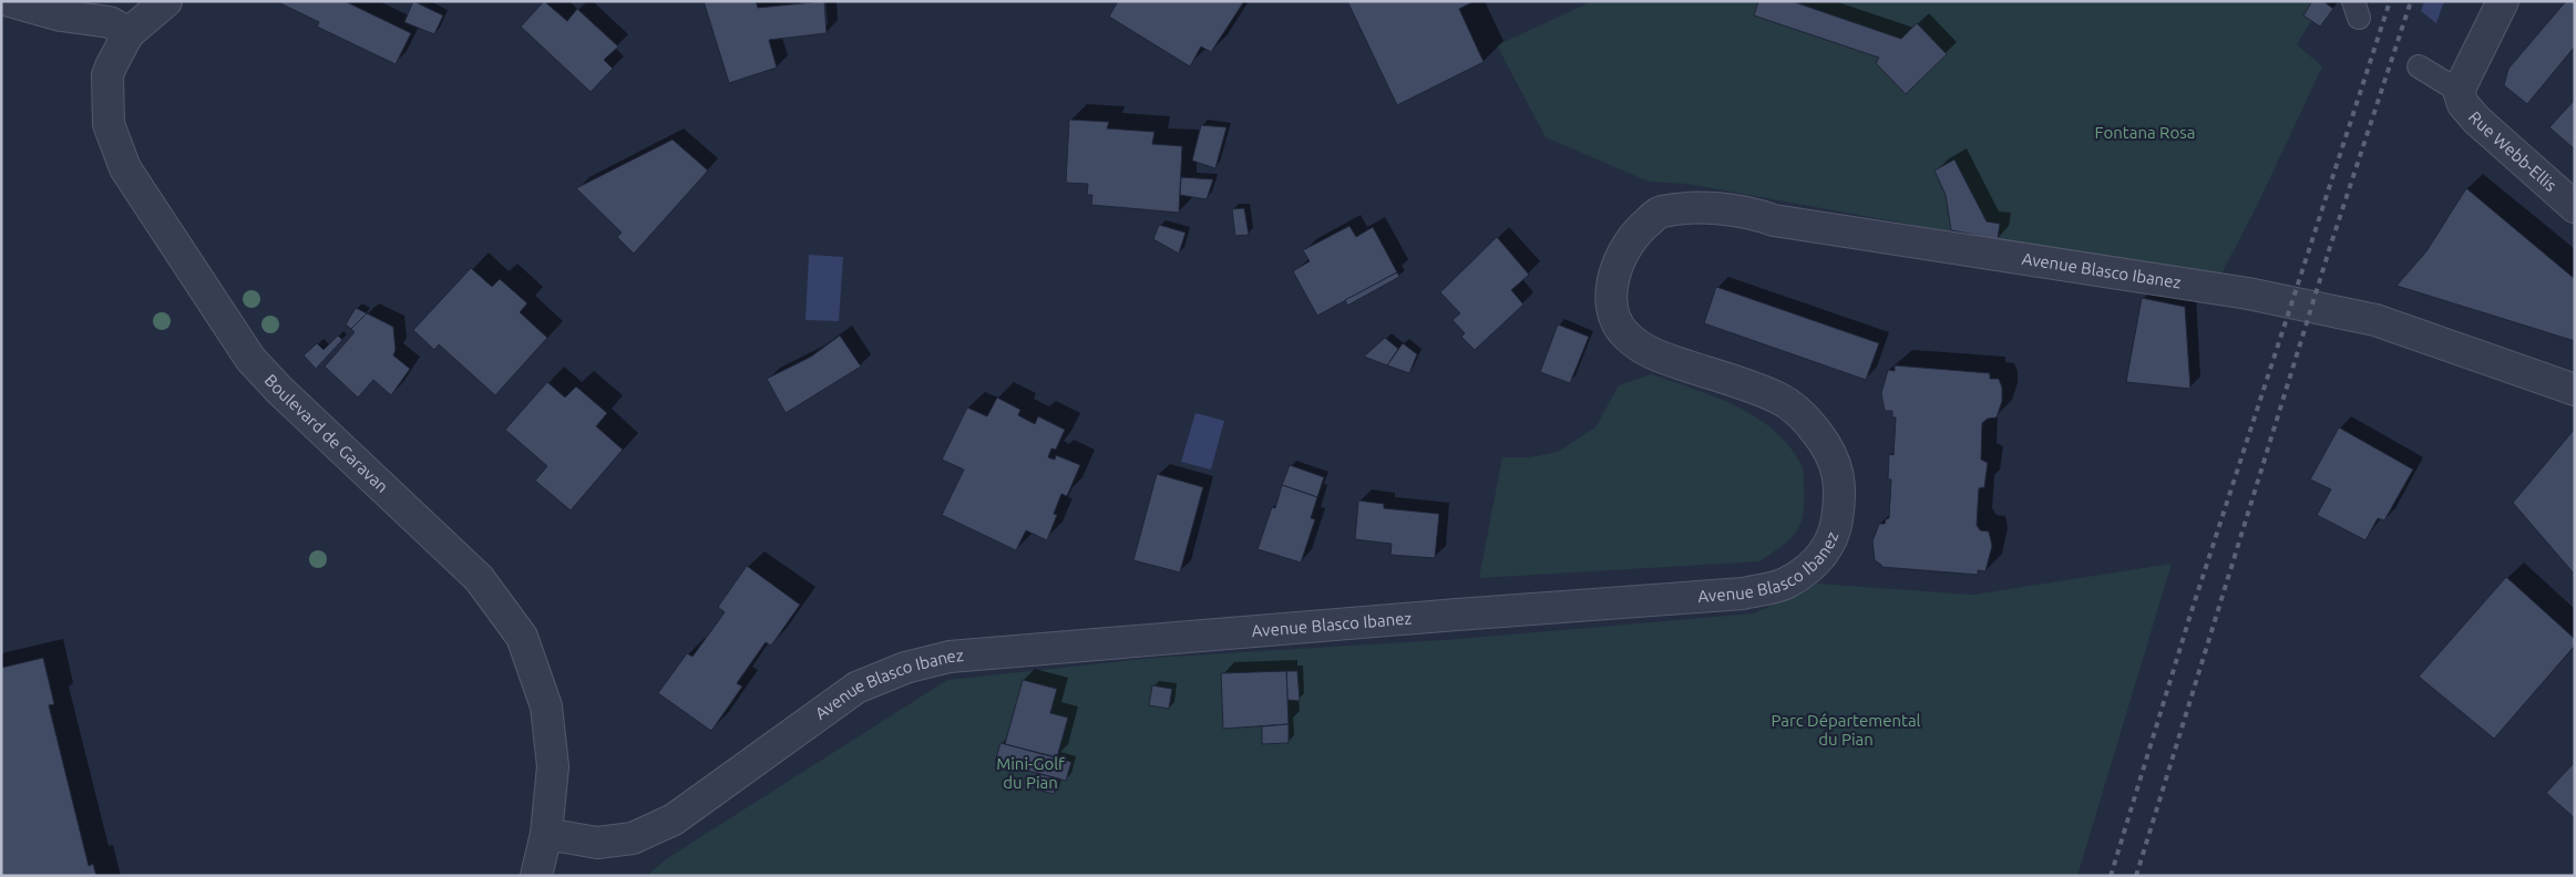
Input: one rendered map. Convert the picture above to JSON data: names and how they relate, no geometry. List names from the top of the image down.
{
  "streets": {
    "street": ["Rue Webb-Ellis", "Avenue Blasco Ibanez", "Boulevard de Garavan"]
  },
  "crossings": [
    ["Avenue Blasco Ibanez", "Boulevard de Garavan"]
  ],
  "parks": ["Fontana Rosa", "Parc Départemental du Pian", "Mini-Golf du Pian"]
}
